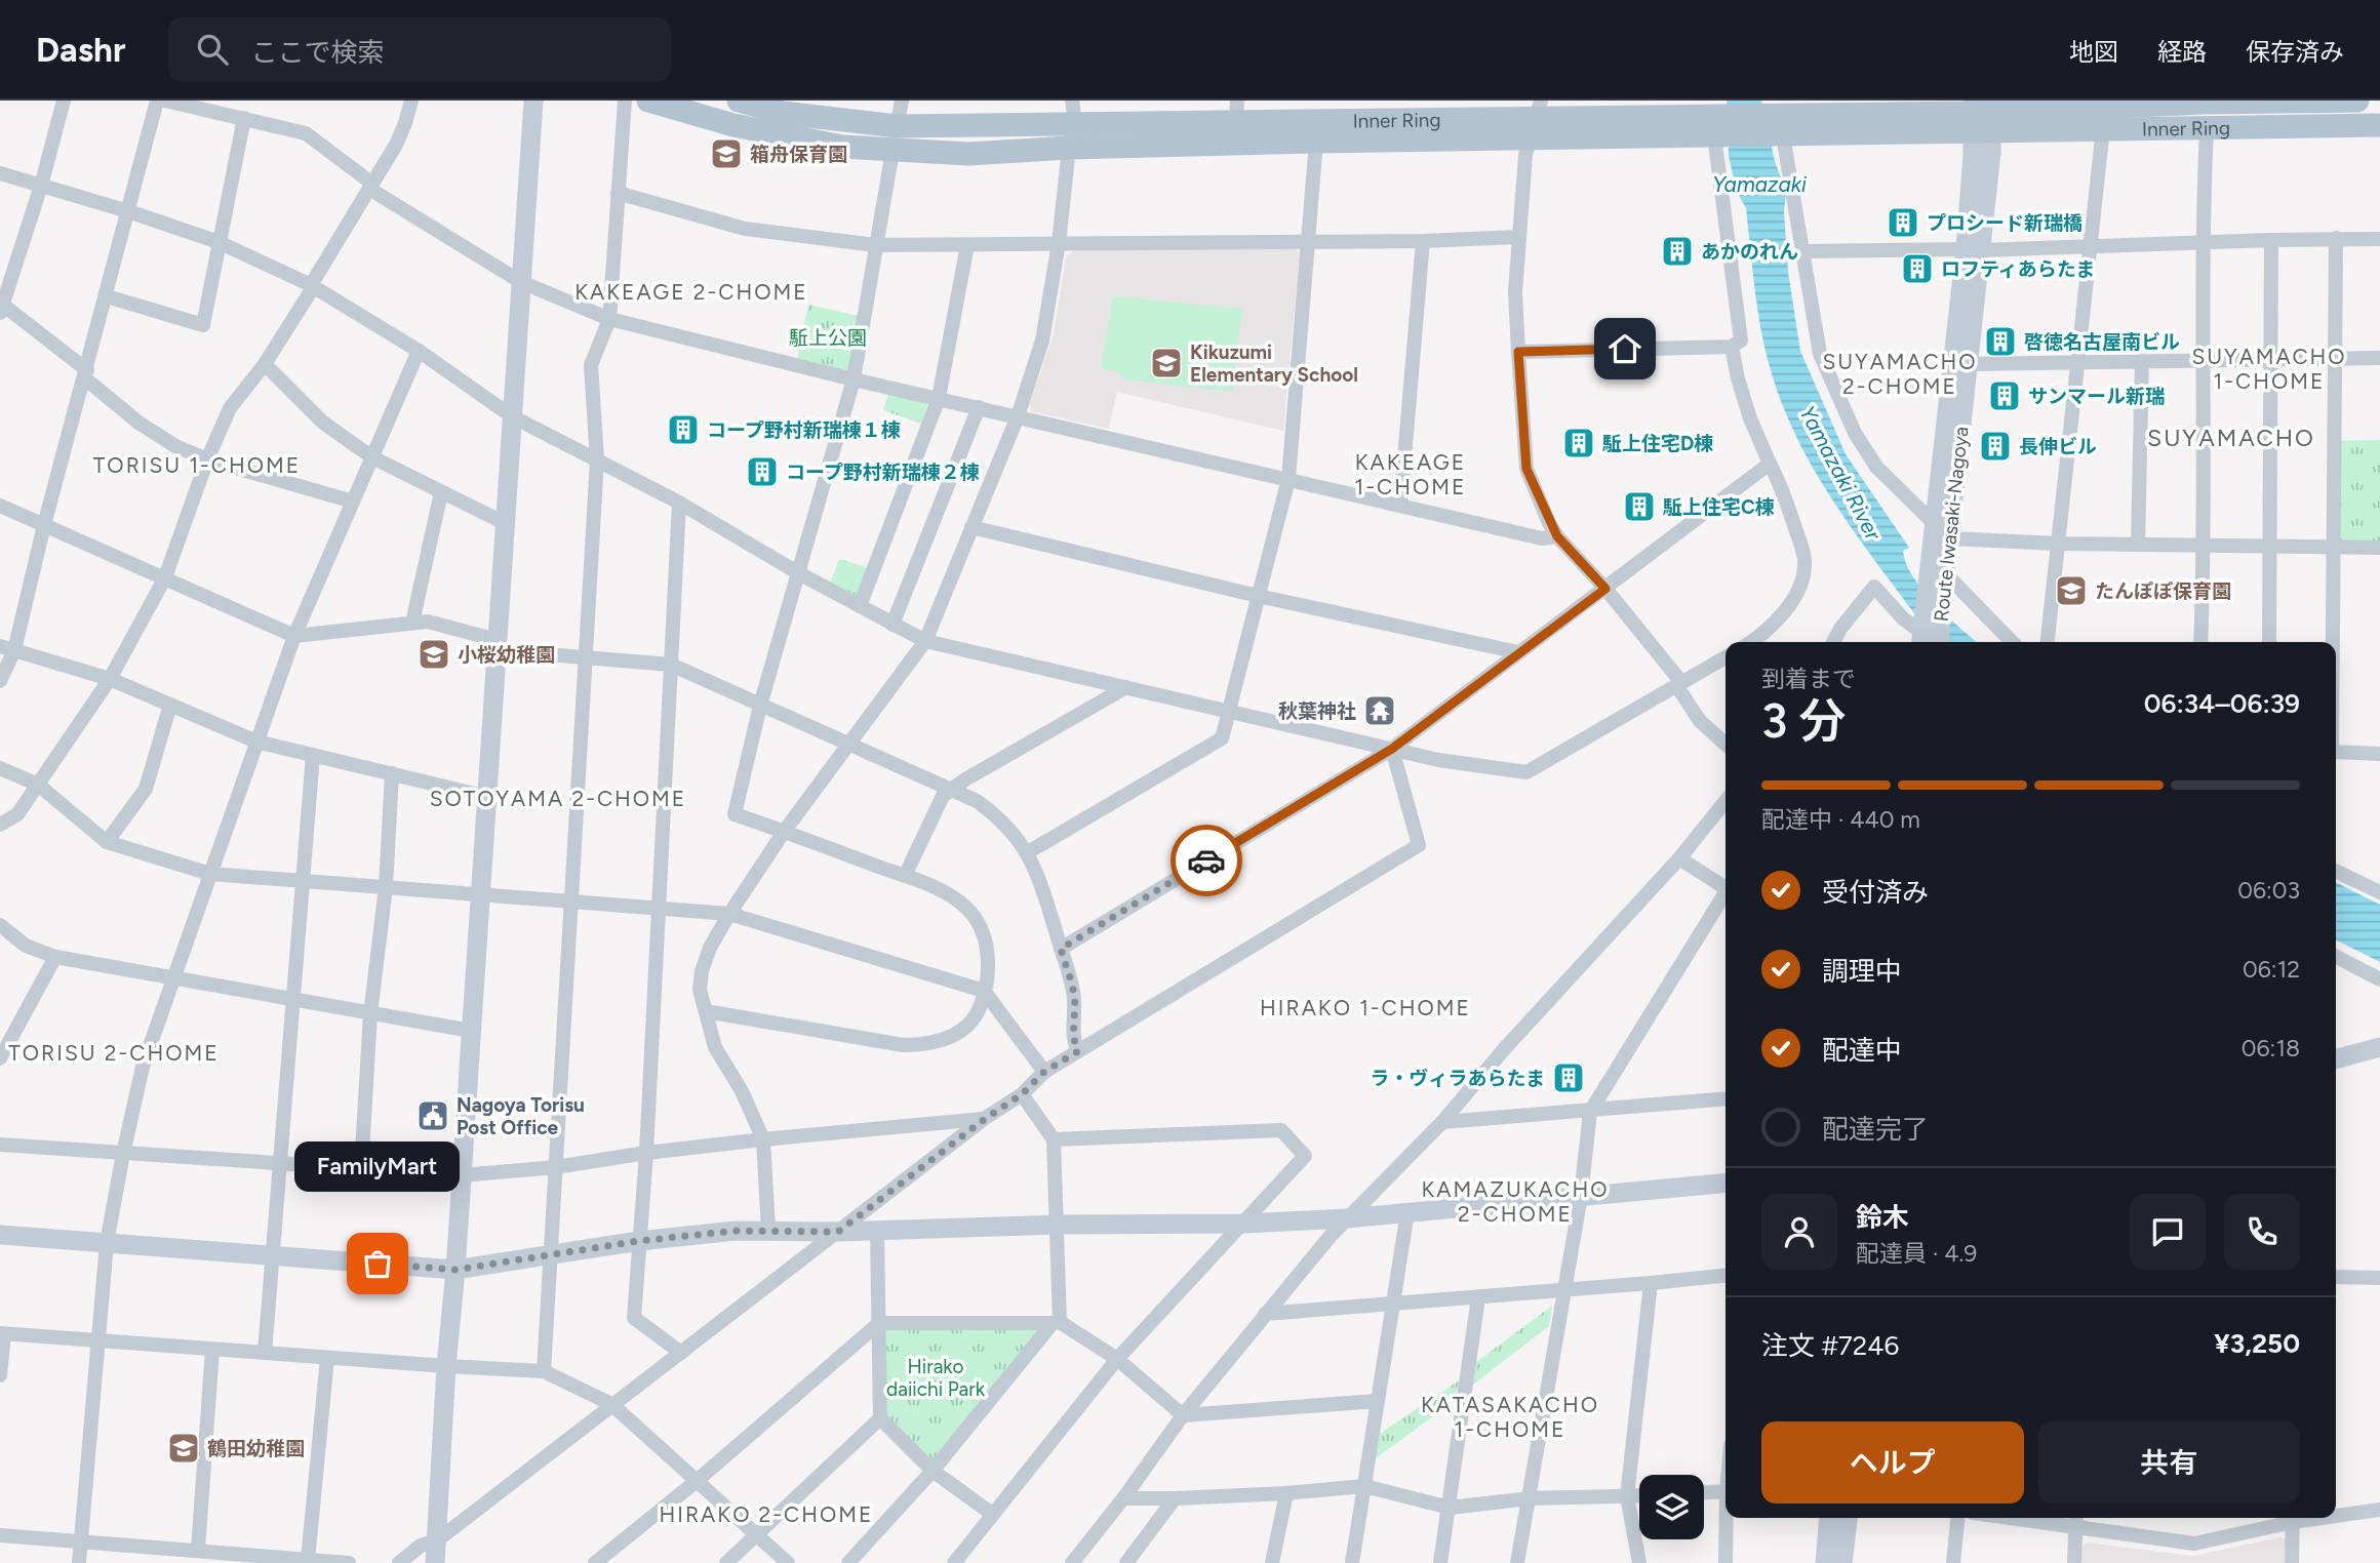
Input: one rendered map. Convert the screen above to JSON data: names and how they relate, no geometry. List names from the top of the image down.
{
  "streets": {
    "main road": ["Inner Ring"],
    "street": ["Route Iwasaki-Nagoya"]
  },
  "crossings": [
    ["Inner Ring", "Route Iwasaki-Nagoya"]
  ],
  "districts": [
    "KAKEAGE 2-CHOME",
    "SUYAMACHO 1-CHOME",
    "SUYAMACHO 2-CHOME",
    "SUYAMACHO",
    "KAKEAGE 1-CHOME",
    "TORISU 1-CHOME",
    "SOTOYAMA 2-CHOME",
    "HIRAKO 1-CHOME",
    "TORISU 2-CHOME",
    "KAMAZUKACHO 2-CHOME",
    "KATASAKACHO 1-CHOME",
    "HIRAKO 2-CHOME"
  ],
  "water": ["Yamazaki", "Yamazaki River"],
  "parks": ["駈上公園", "Hirako daiichi Park"],
  "places": {
    "school or university": [
      "箱舟保育園",
      "Kikuzumi Elementary School",
      "たんぽぽ保育園",
      "小桜幼稚園",
      "鶴田幼稚園"
    ],
    "building": [
      "プロシード新瑞橋",
      "あかのれん",
      "ロフティあらたま",
      "啓徳名古屋南ビル",
      "サンマール新瑞",
      "コープ野村新瑞棟１棟",
      "駈上住宅D棟",
      "長伸ビル",
      "コープ野村新瑞棟２棟",
      "駈上住宅C棟",
      "ラ・ヴィラあらたま"
    ],
    "temple": ["秋葉神社"],
    "public building": ["Nagoya Torisu Post Office"],
    "other": ["FamilyMart"]
  },
  "page": {
    "header": "Dashr",
    "search": "ここで検索",
    "nav": ["地図", "経路", "保存済み"],
    "heading": ["3 分", "到着まで", "06:34–06:39"],
    "panel": [
      "鈴木",
      "配達員 · 4.9",
      "注文 #7246",
      "¥3,250"
    ],
    "bar": "配達中 · 440 m",
    "list": [
      ["受付済み", "06:03"],
      ["調理中", "06:12"],
      ["配達中", "06:18"],
      "配達完了"
    ],
    "bubble": "FamilyMart",
    "buttons": ["ヘルプ", "共有"]
  }
}
